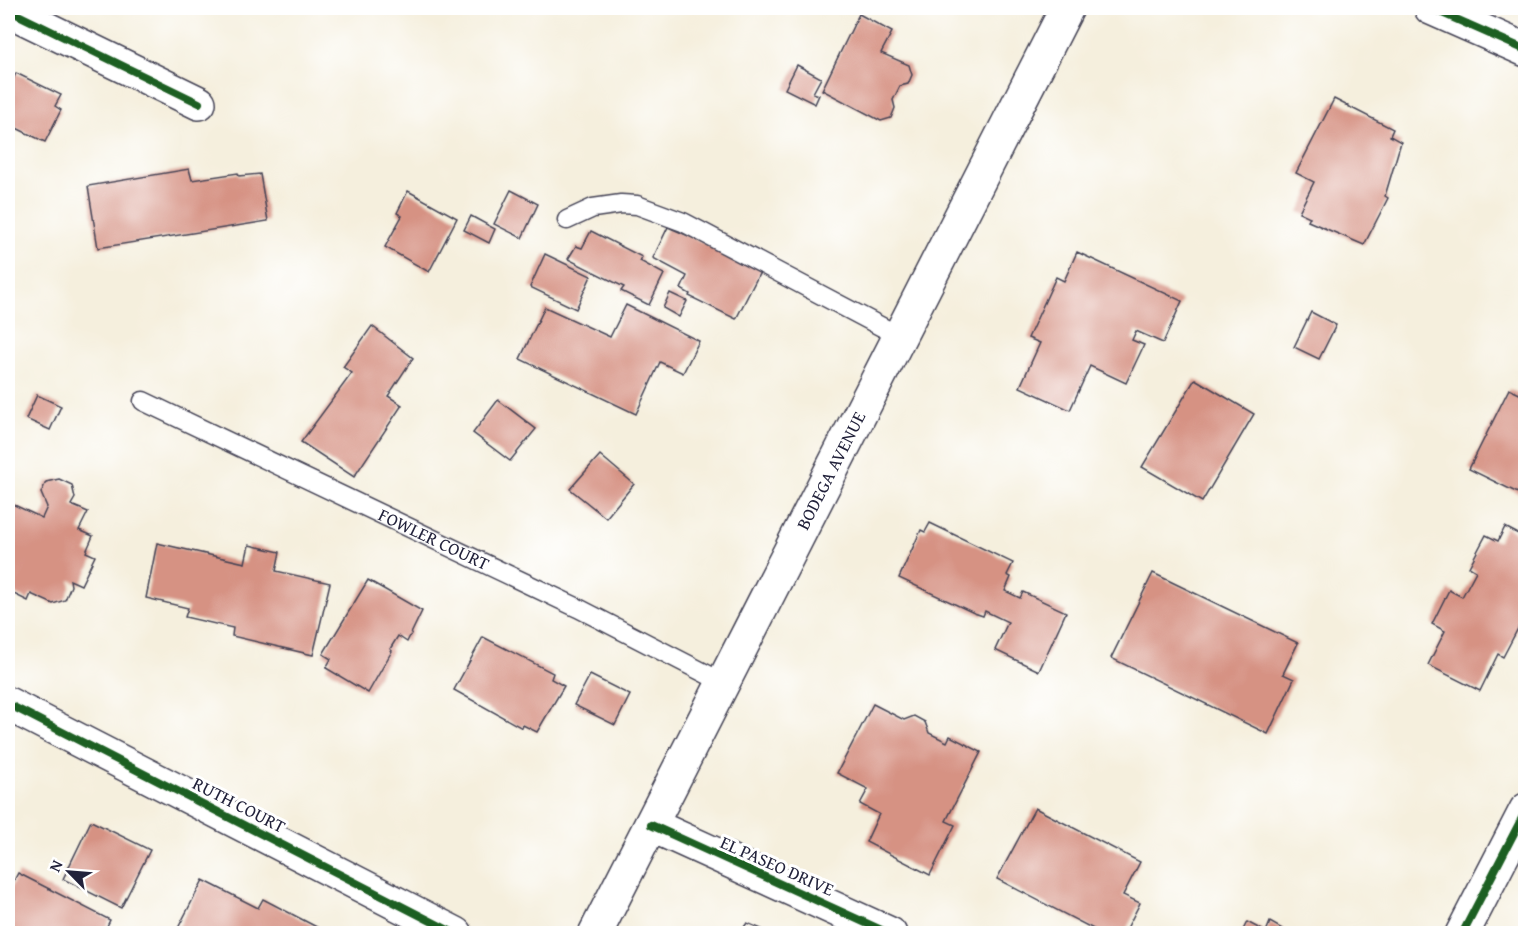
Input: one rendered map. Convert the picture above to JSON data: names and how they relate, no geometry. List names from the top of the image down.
{
  "streets": {
    "street": ["BODEGA AVENUE", "RUTH COURT", "EL PASEO DRIVE"],
    "lane": ["FOWLER COURT"]
  },
  "crossings": [
    ["BODEGA AVENUE", "FOWLER COURT"],
    ["BODEGA AVENUE", "EL PASEO DRIVE"]
  ],
  "north": "top left"
}
